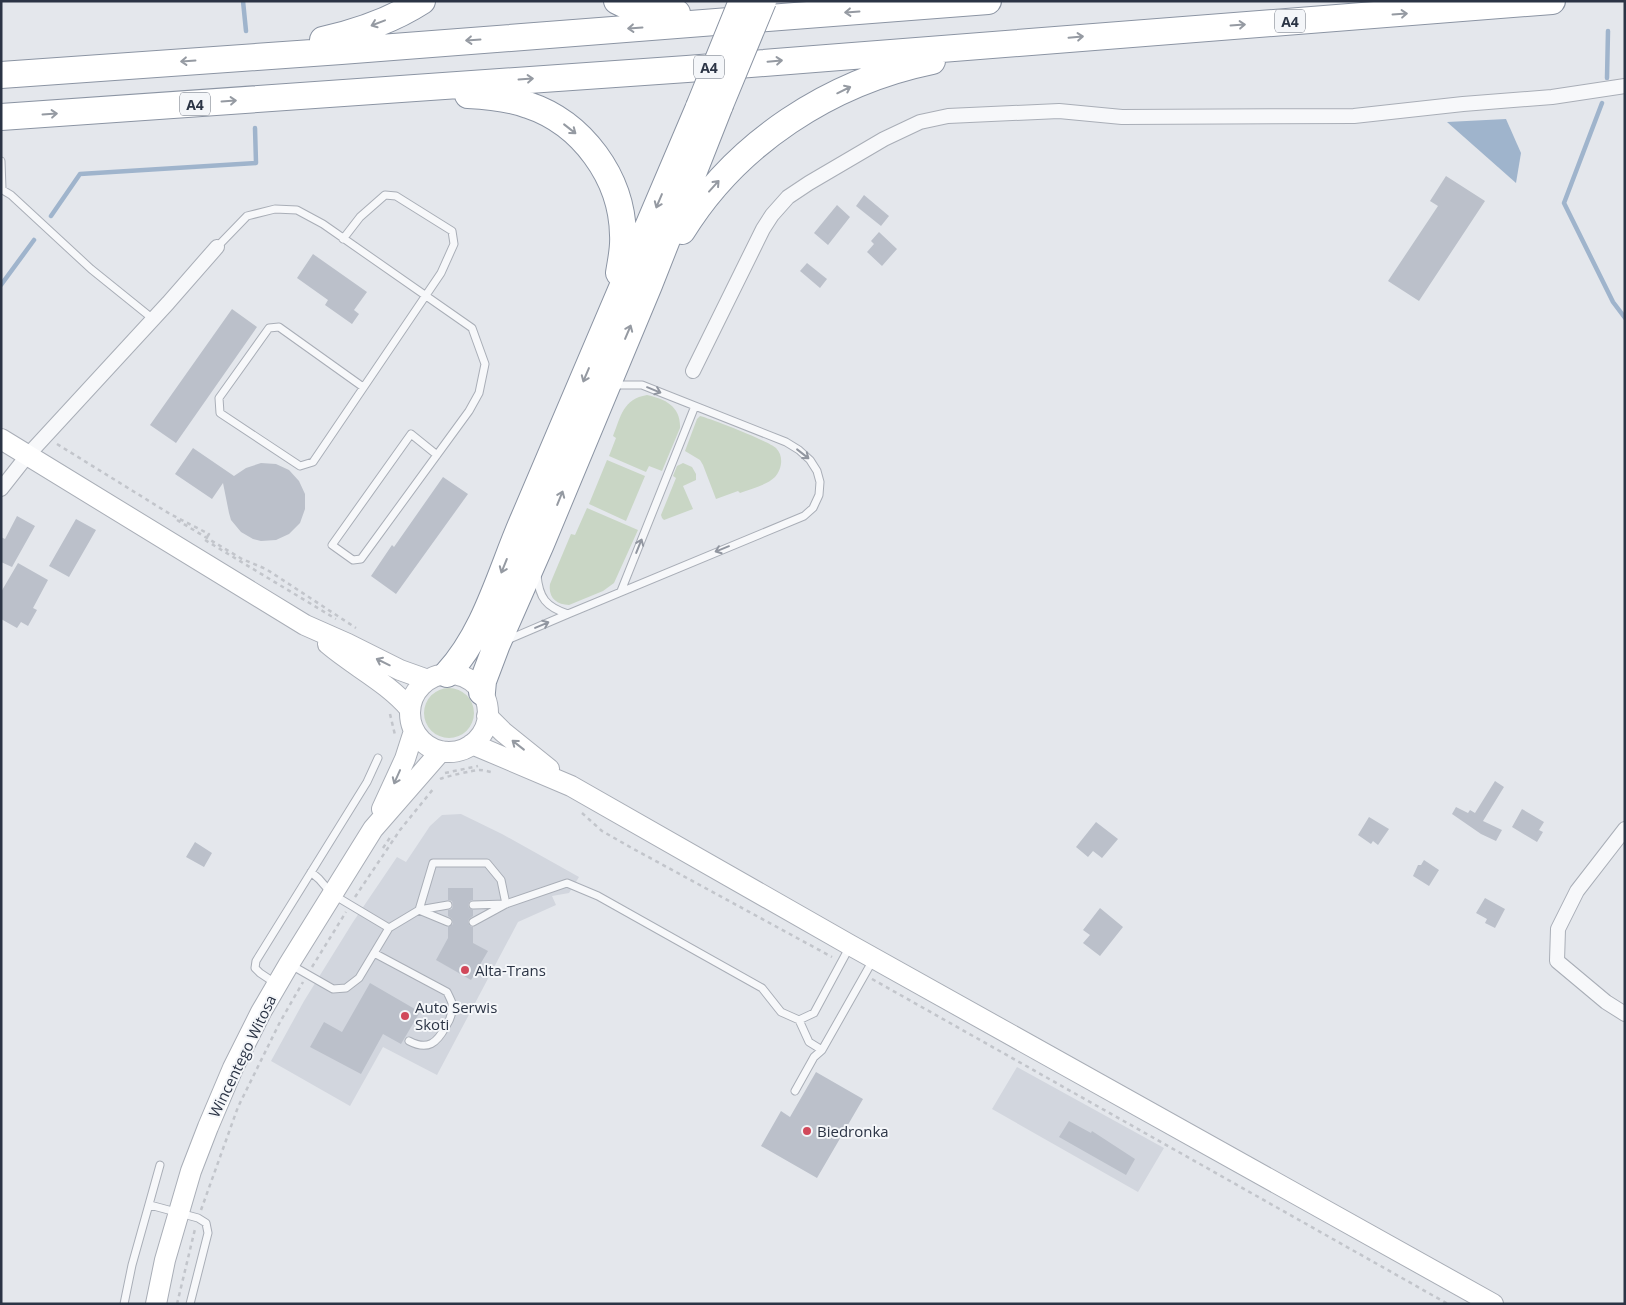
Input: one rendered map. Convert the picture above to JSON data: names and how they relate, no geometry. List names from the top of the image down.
{
  "streets": {
    "highway": ["A4"],
    "street": ["Wincentego Witosa"]
  },
  "places": ["Alta-Trans", "Auto Serwis Skoti", "Biedronka"]
}
